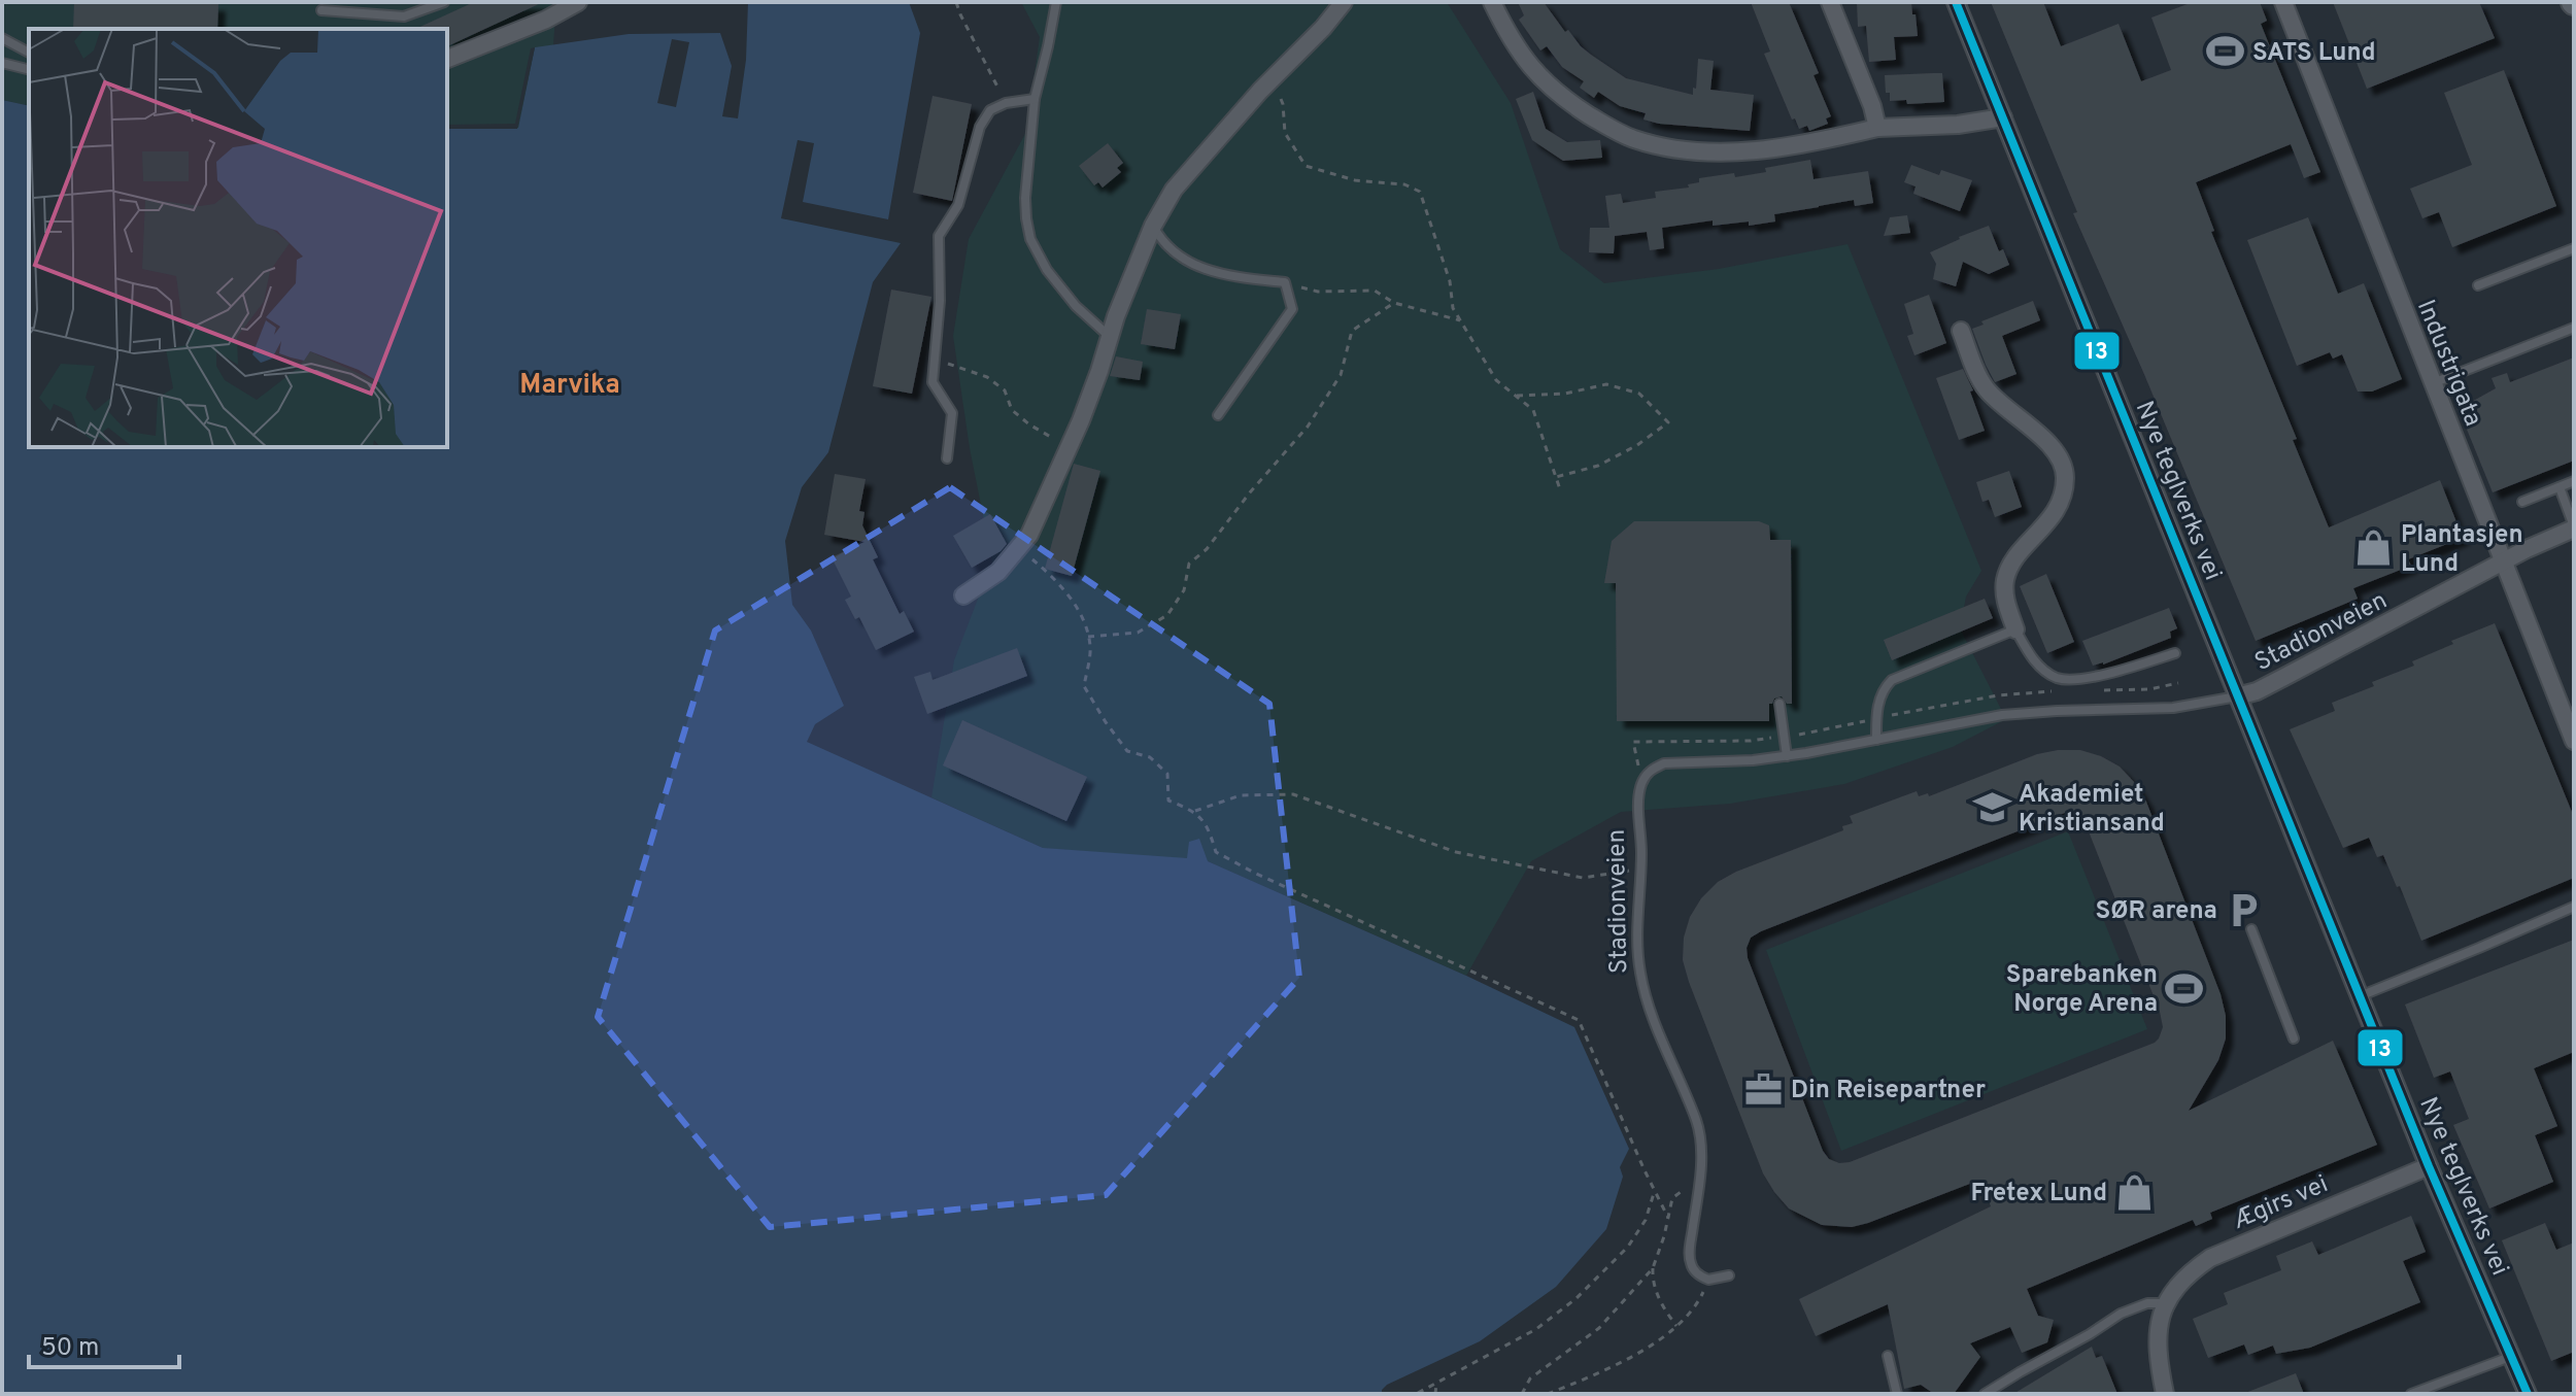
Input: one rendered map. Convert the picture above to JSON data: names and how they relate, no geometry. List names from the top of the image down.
{
  "streets": {
    "street": [
      "Industrigata",
      "Nye teglverks vei",
      "Stadionveien",
      "Ægirs vei"
    ]
  },
  "crossings": [
    ["Industrigata", "Stadionveien"],
    ["Nye teglverks vei", "Stadionveien"],
    ["Nye teglverks vei", "Ægirs vei"]
  ],
  "districts": ["Marvika"],
  "places": {
    "sports": ["SATS Lund", "Sparebanken Norge Arena"],
    "shop": ["Plantasjen Lund", "Fretex Lund"],
    "school or university": ["Akademiet Kristiansand"],
    "parking": ["SØR arena"],
    "office": ["Din Reisepartner"]
  },
  "lines": ["transit line 13"],
  "scale_bar": "50 m"
}
